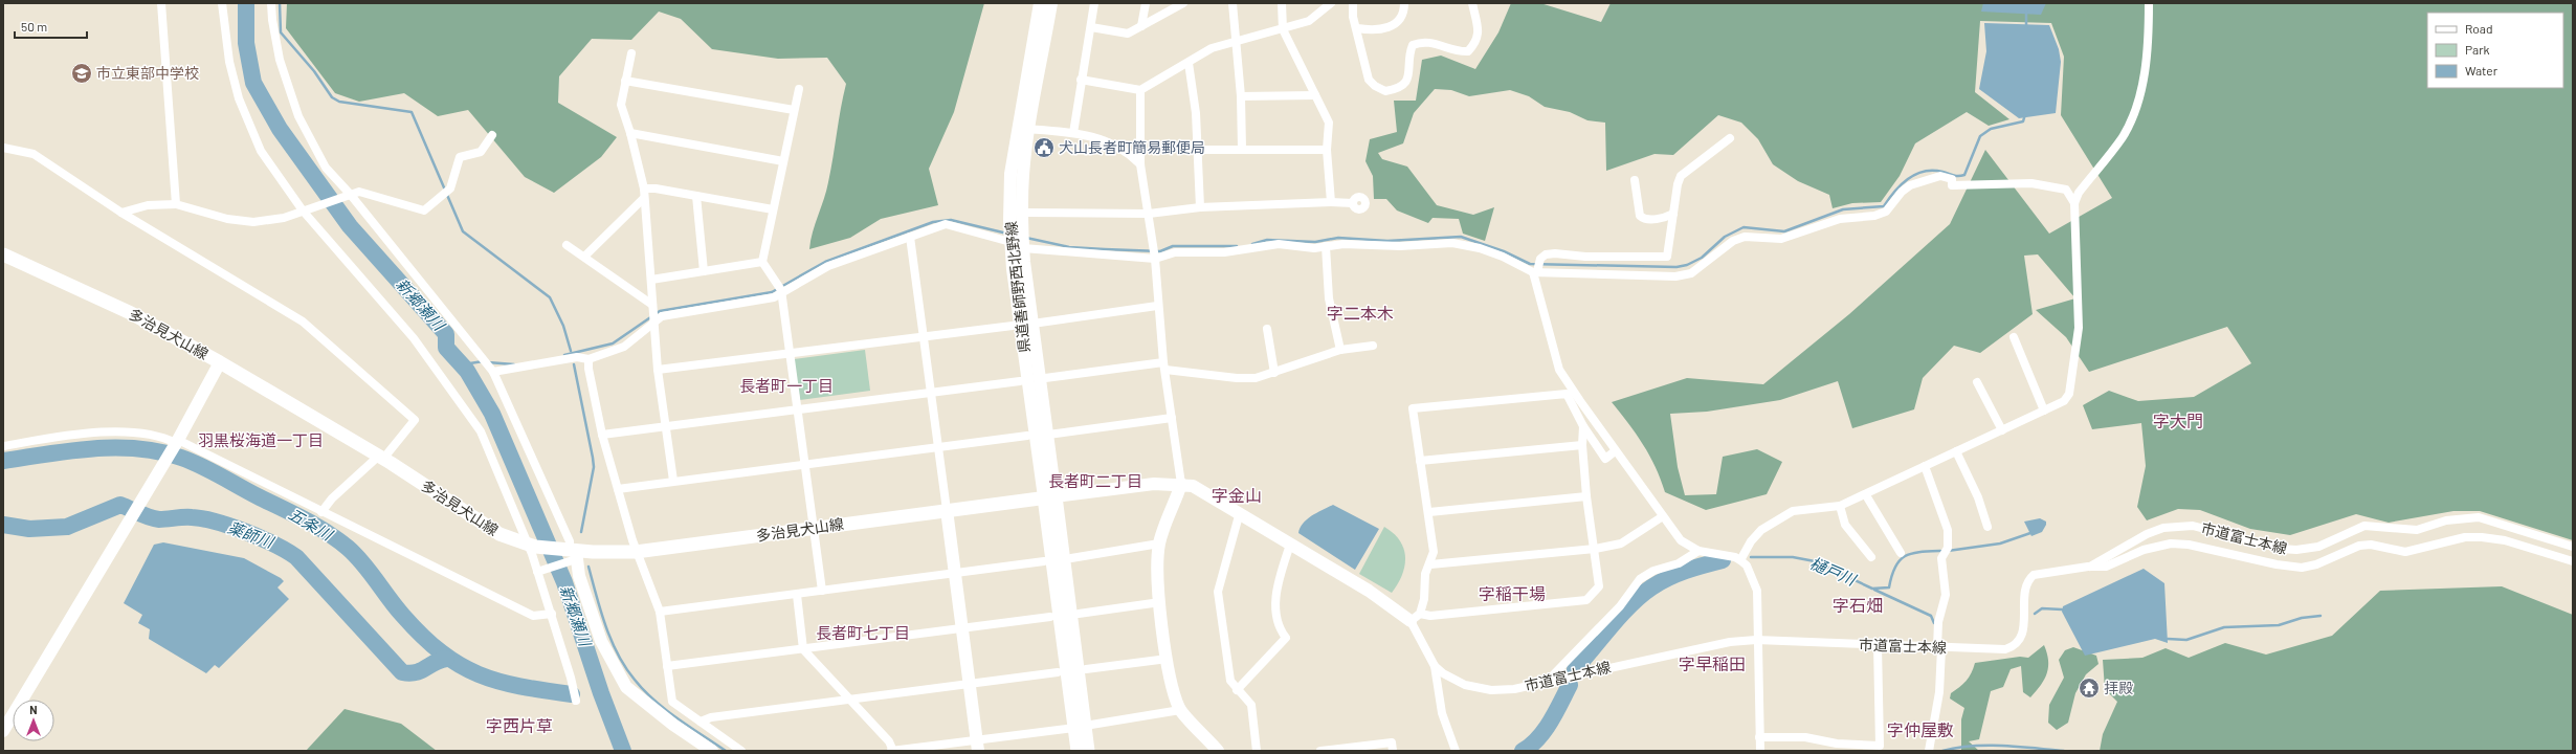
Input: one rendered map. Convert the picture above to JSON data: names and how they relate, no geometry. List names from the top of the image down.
{
  "streets": {
    "main road": ["多治見犬山線"],
    "street": ["県道善師野西北野線", "市道富士本線"]
  },
  "crossings": [
    ["県道善師野西北野線", "多治見犬山線"],
    ["県道善師野西北野線", "市道富士本線"],
    ["多治見犬山線", "市道富士本線"]
  ],
  "districts": [
    "字二本木",
    "長者町一丁目",
    "字大門",
    "羽黒桜海道一丁目",
    "長者町二丁目",
    "字金山",
    "字稲干場",
    "字石畑",
    "長者町七丁目",
    "字早稲田",
    "字西片草",
    "字仲屋敷"
  ],
  "water": [
    "新郷瀬川",
    "五条川",
    "薬師川",
    "樋戸川"
  ],
  "places": {
    "school or university": ["市立東部中学校"],
    "public building": ["犬山長者町簡易郵便局"],
    "temple": ["拝殿"]
  },
  "legend": ["Road", "Park", "Water"],
  "scale_bar": "50 m",
  "north": "top"
}
